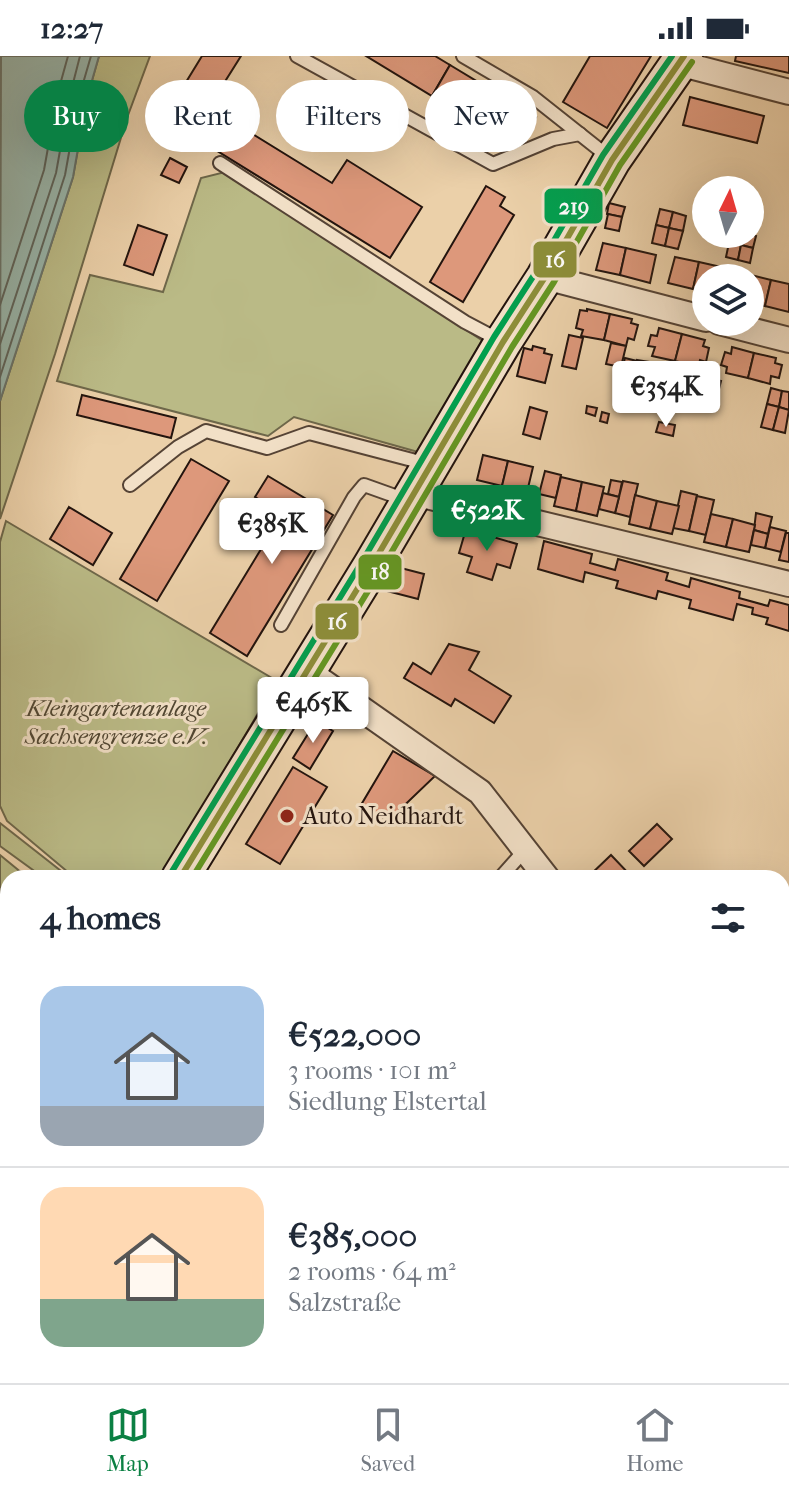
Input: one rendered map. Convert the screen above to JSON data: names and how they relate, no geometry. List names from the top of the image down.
{
  "parks": ["Kleingartenanlage Sachsengrenze e.V."],
  "places": ["Auto Neidhardt"],
  "lines": ["transit line 16", "transit line 219", "transit line 18"],
  "north": "top",
  "page": {
    "status": "12:27",
    "chip": [
      "Buy",
      "Rent",
      "Filters",
      "New"
    ],
    "price": [
      "€354K",
      "€522K",
      "€385K",
      "€465K"
    ],
    "heading": "4 homes",
    "list": [
      {
        "name": "€522,000",
        "note": "3 rooms · 101 m² · Siedlung Elstertal"
      },
      {
        "name": "€385,000",
        "note": "2 rooms · 64 m² · Salzstraße"
      }
    ],
    "tabs": ["Map", "Saved", "Home"]
  }
}
